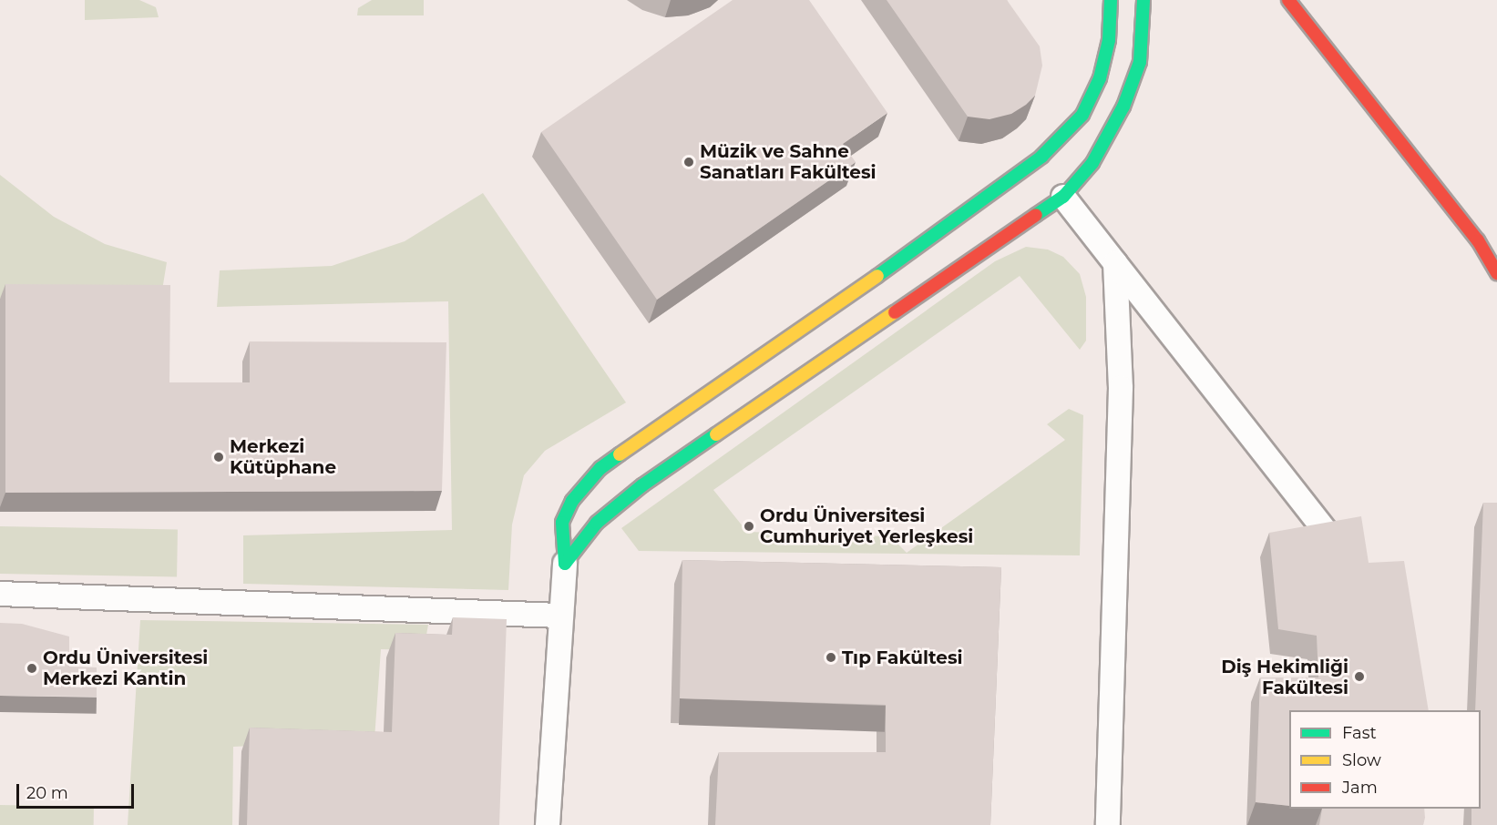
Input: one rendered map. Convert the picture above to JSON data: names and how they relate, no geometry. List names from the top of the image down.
{
  "places": [
    "Müzik ve Sahne Sanatları Fakültesi",
    "Merkezi Kütüphane",
    "Ordu Üniversitesi Cumhuriyet Yerleşkesi",
    "Tıp Fakültesi",
    "Ordu Üniversitesi Merkezi Kantin",
    "Diş Hekimliği Fakültesi"
  ],
  "legend": ["Fast", "Slow", "Jam"],
  "scale_bar": "20 m"
}
